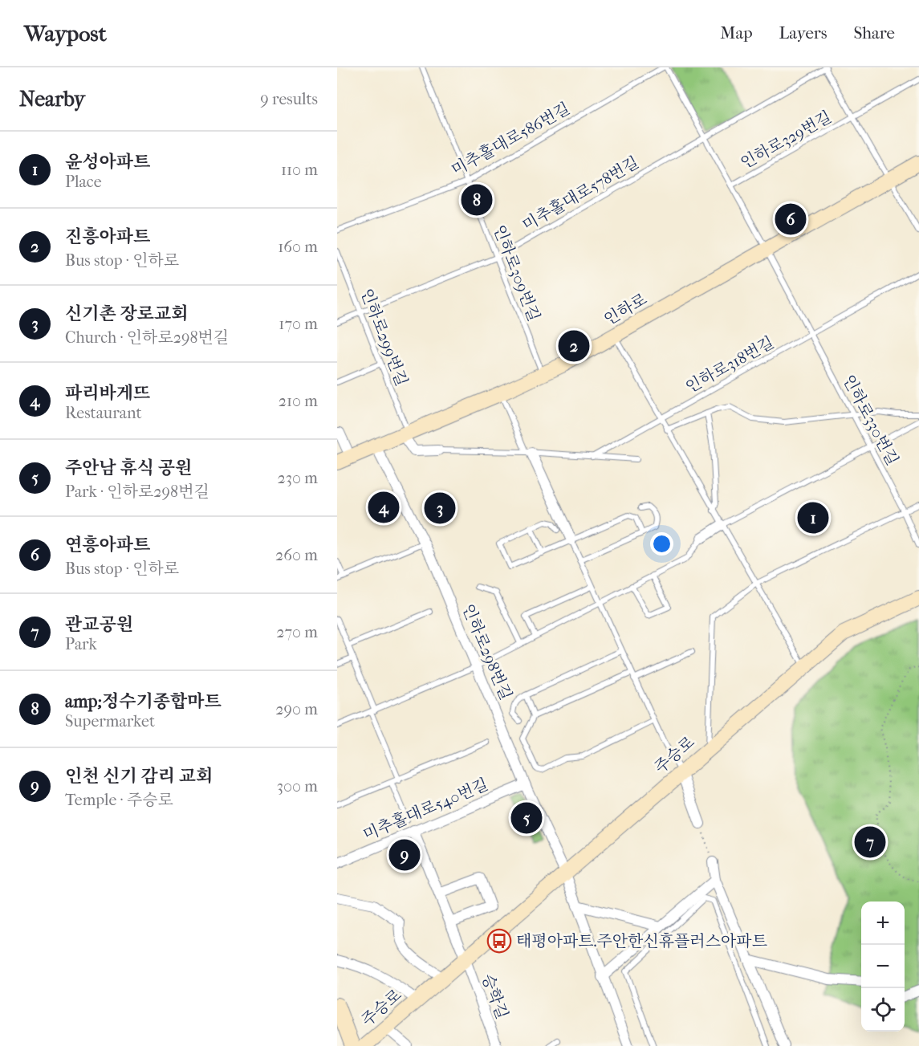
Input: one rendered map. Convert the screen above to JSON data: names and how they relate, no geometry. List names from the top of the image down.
{
  "streets": {
    "street": [
      "인하로",
      "인하로298번길",
      "주승로",
      "미추홀대로540번길",
      "승학길"
    ],
    "lane": [
      "미추홀대로586번길",
      "인하로329번길",
      "미추홀대로578번길",
      "인하로309번길",
      "인하로299번길",
      "인하로318번길",
      "인하로330번길"
    ]
  },
  "crossings": [
    ["미추홀대로586번길", "인하로329번길"],
    ["미추홀대로586번길", "인하로309번길"],
    ["인하로329번길", "미추홀대로578번길"],
    ["인하로329번길", "인하로"],
    ["인하로329번길", "인하로330번길"],
    ["미추홀대로578번길", "인하로309번길"],
    ["미추홀대로578번길", "인하로299번길"],
    ["인하로309번길", "인하로"],
    ["인하로", "인하로299번길"],
    ["인하로", "인하로330번길"],
    ["인하로", "인하로298번길"],
    ["인하로318번길", "인하로330번길"],
    ["인하로298번길", "주승로"],
    ["인하로298번길", "미추홀대로540번길"],
    ["주승로", "승학길"]
  ],
  "places": {
    "bus stop": ["태평아파트.주안한신휴플러스아파트"]
  },
  "page": {
    "header": "Waypost",
    "nav": ["Map", "Layers", "Share"],
    "heading": ["Nearby", "9 results"],
    "list": [
      {
        "mark": "1",
        "name": "윤성아파트",
        "note": "Place",
        "value": "110 m"
      },
      {
        "mark": "2",
        "name": "진흥아파트",
        "note": "Bus stop · 인하로",
        "value": "160 m"
      },
      {
        "mark": "3",
        "name": "신기촌 장로교회",
        "note": "Church · 인하로298번길",
        "value": "170 m"
      },
      {
        "mark": "4",
        "name": "파리바게뜨",
        "note": "Restaurant",
        "value": "210 m"
      },
      {
        "mark": "5",
        "name": "주안남 휴식 공원",
        "note": "Park · 인하로298번길",
        "value": "230 m"
      },
      {
        "mark": "6",
        "name": "연흥아파트",
        "note": "Bus stop · 인하로",
        "value": "260 m"
      },
      {
        "mark": "7",
        "name": "관교공원",
        "note": "Park",
        "value": "270 m"
      },
      {
        "mark": "8",
        "name": "amp;정수기종합마트",
        "note": "Supermarket",
        "value": "290 m"
      },
      {
        "mark": "9",
        "name": "인천 신기 감리 교회",
        "note": "Temple · 주승로",
        "value": "300 m"
      }
    ],
    "pins": [
      "8",
      "6",
      "2",
      "4",
      "3",
      "1",
      "5",
      "7",
      "9"
    ],
    "map_buttons": ["+", "−"]
  }
}
